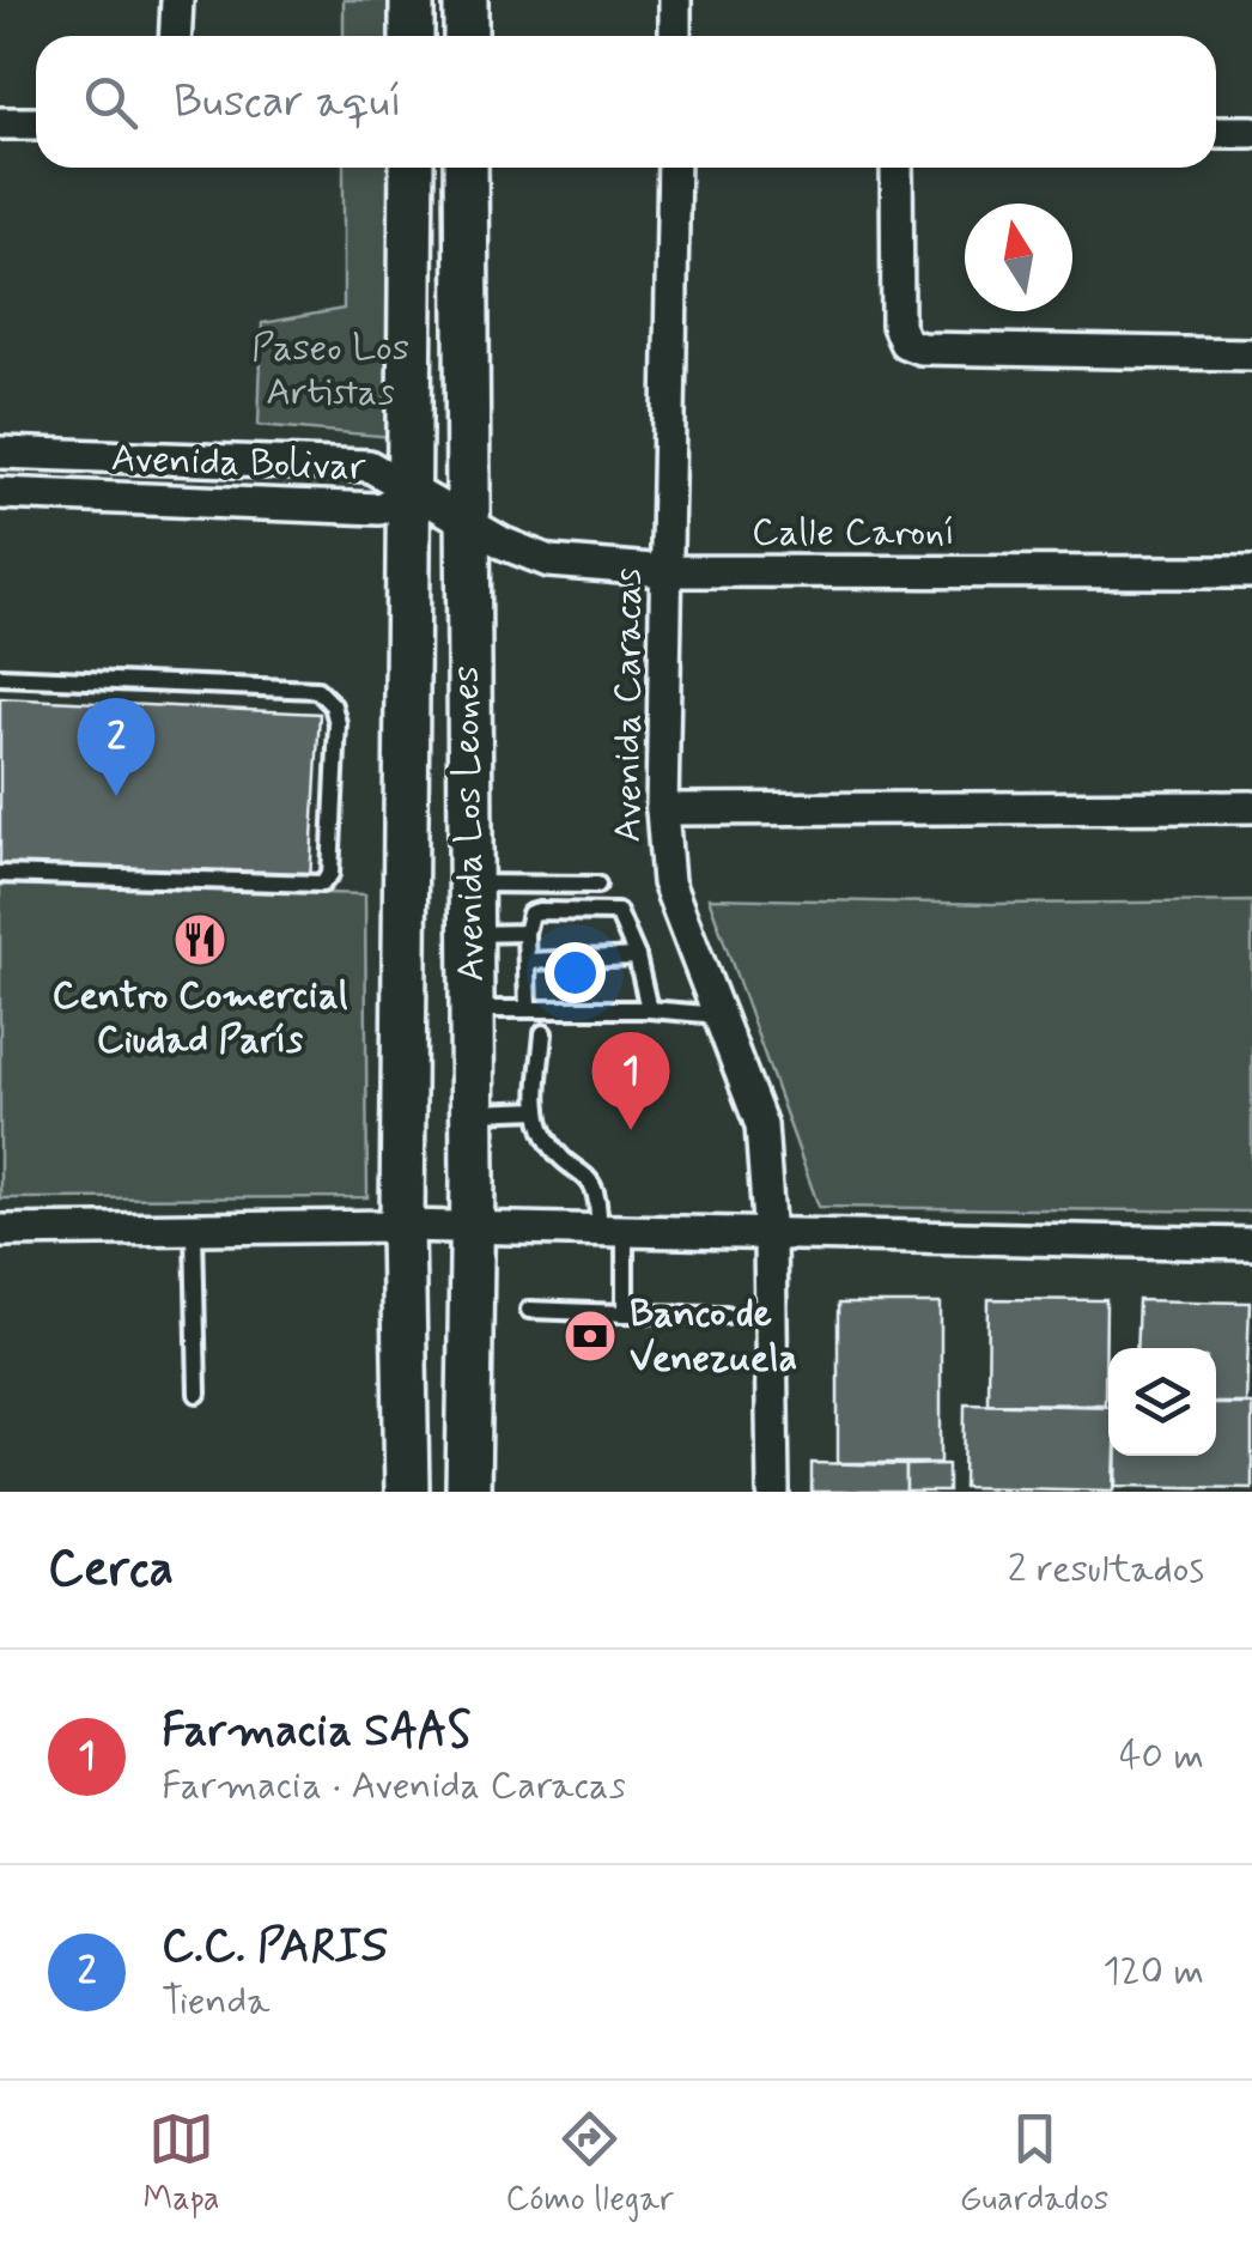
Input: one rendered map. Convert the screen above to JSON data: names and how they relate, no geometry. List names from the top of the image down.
{
  "streets": {
    "street": [
      "Avenida Bolivar",
      "Calle Caroní",
      "Avenida Caracas",
      "Avenida Los Leones"
    ]
  },
  "crossings": [
    ["Avenida Bolivar", "Calle Caroní"],
    ["Avenida Bolivar", "Avenida Los Leones"],
    ["Calle Caroní", "Avenida Caracas"],
    ["Calle Caroní", "Avenida Los Leones"]
  ],
  "parks": ["Paseo Los Artistas"],
  "places": {
    "restaurant": ["Centro Comercial Ciudad París"],
    "bank": ["Banco de Venezuela"]
  },
  "north": "top",
  "page": {
    "search": "Buscar aquí",
    "pins": ["2", "1"],
    "heading": ["Cerca", "2 resultados"],
    "list": [
      {
        "mark": "1",
        "name": "Farmacia SAAS",
        "note": "Farmacia · Avenida Caracas",
        "value": "40 m"
      },
      {
        "mark": "2",
        "name": "C.C. PARIS",
        "note": "Tienda",
        "value": "120 m"
      }
    ],
    "nav": ["Mapa", "Cómo llegar", "Guardados"]
  }
}
